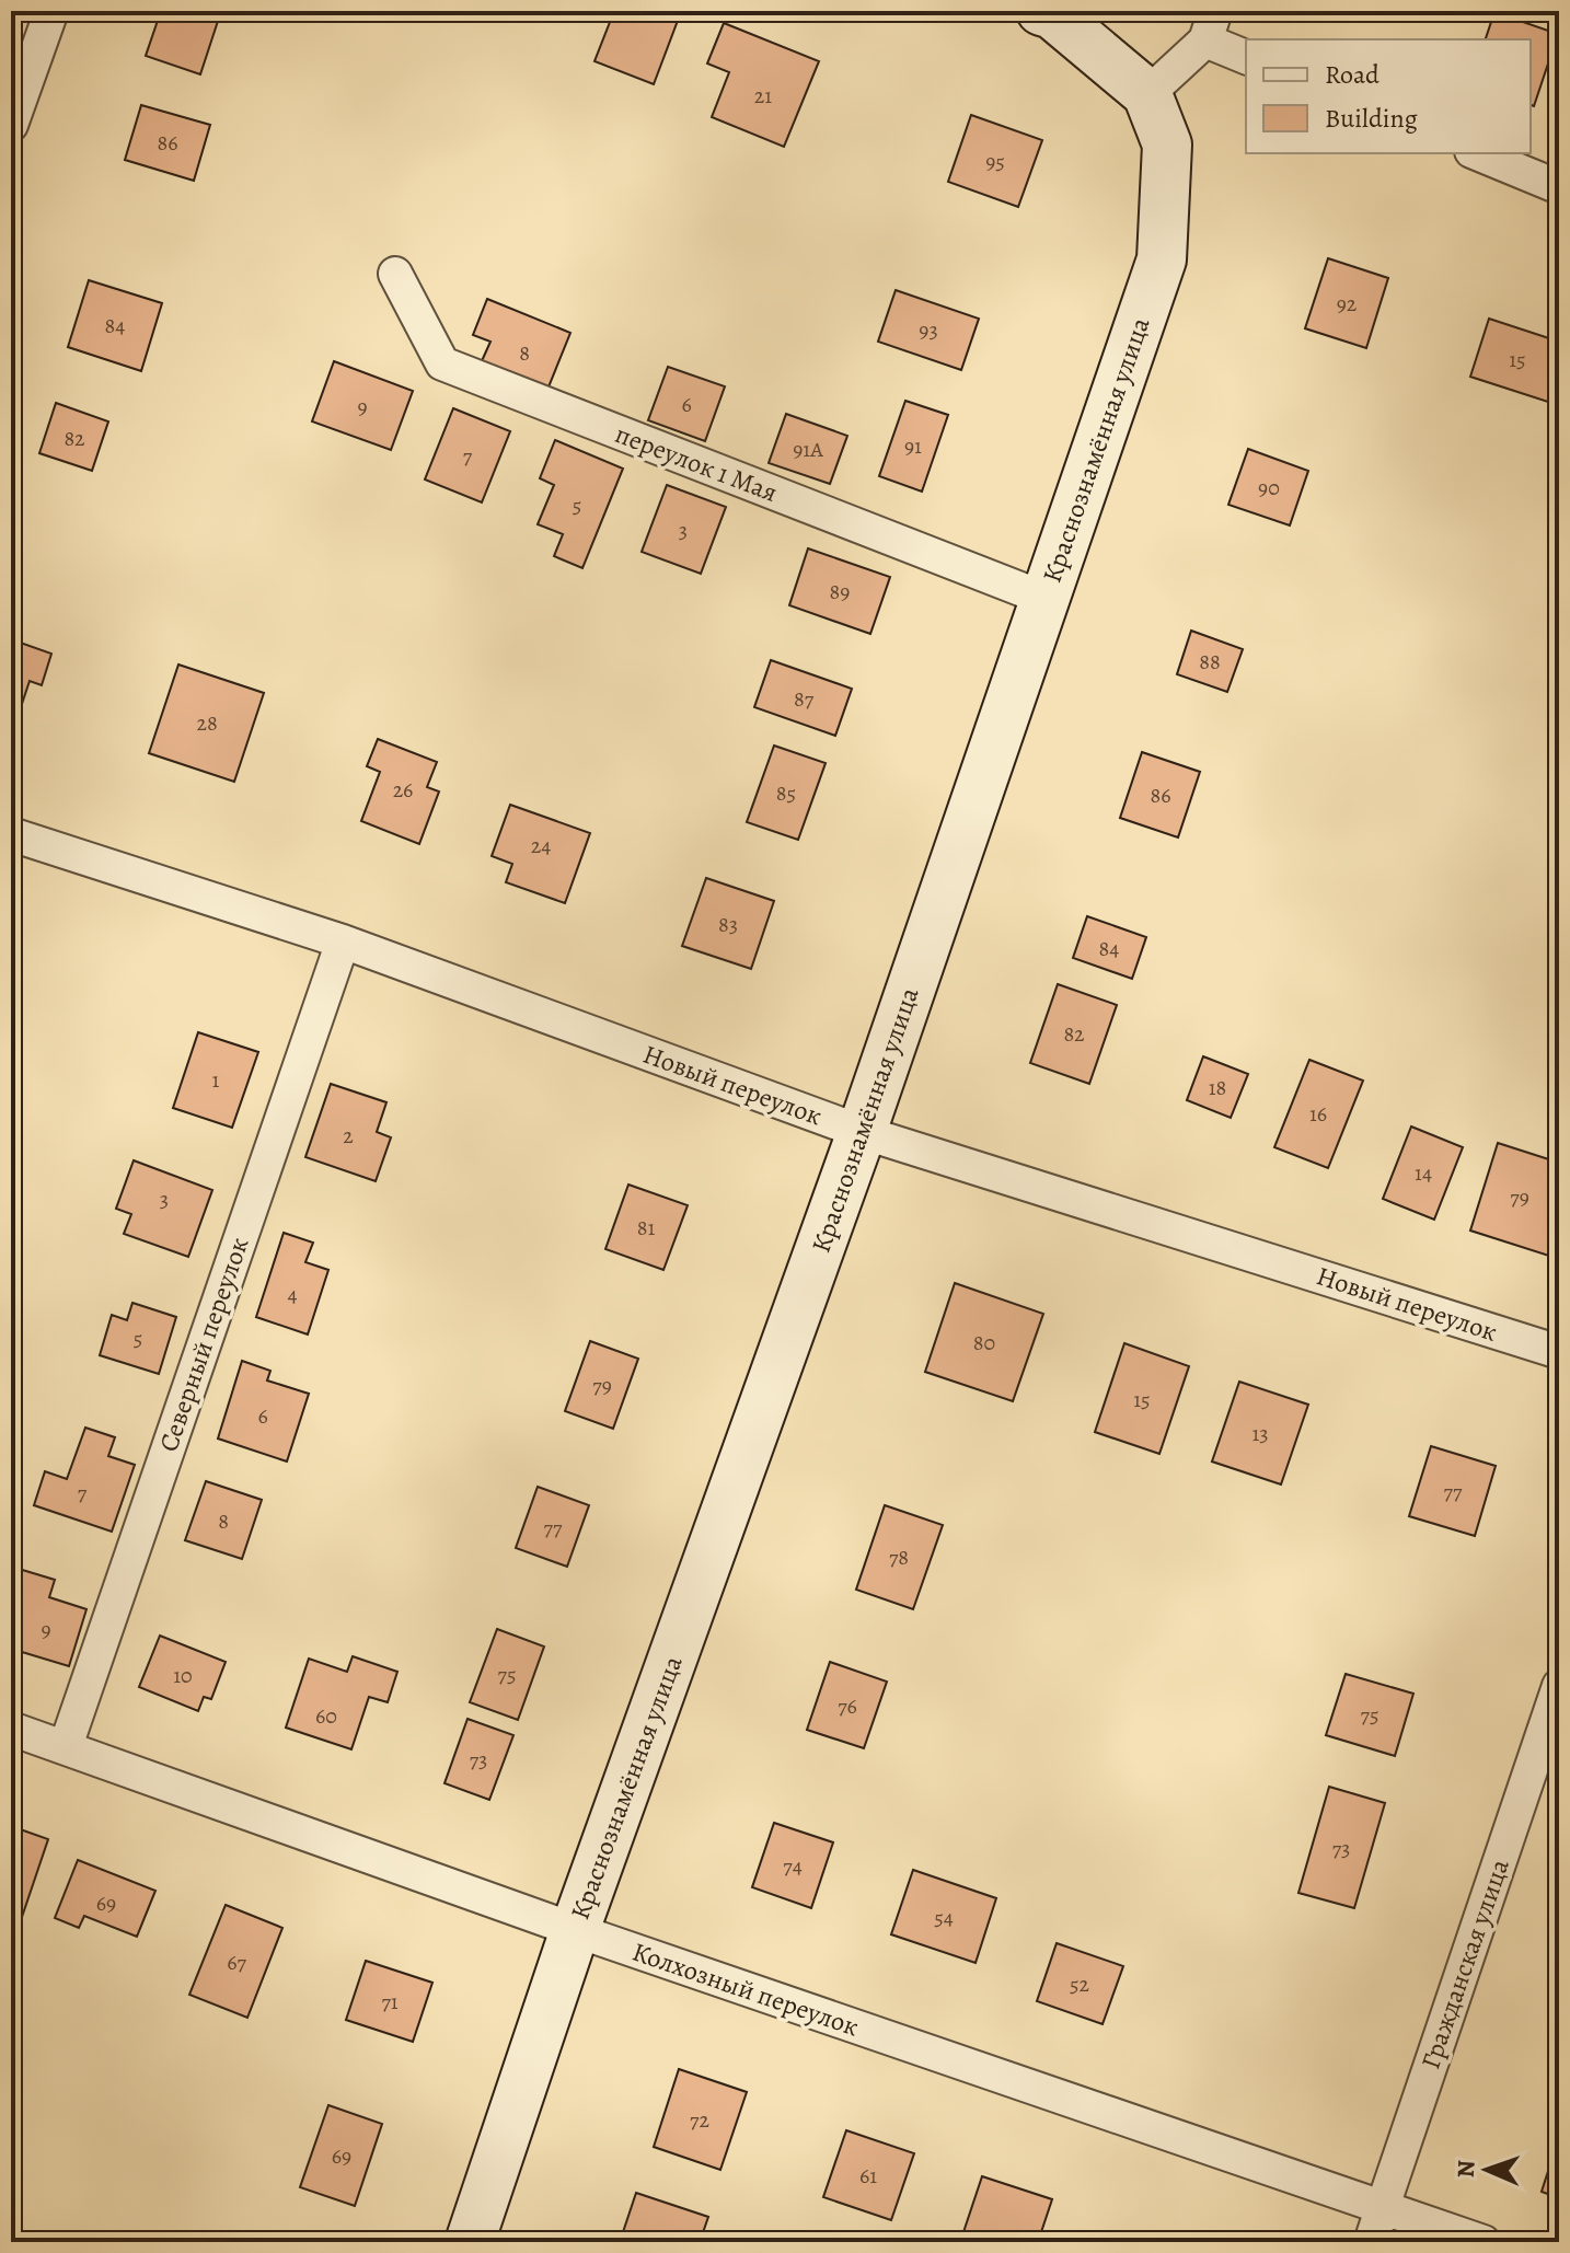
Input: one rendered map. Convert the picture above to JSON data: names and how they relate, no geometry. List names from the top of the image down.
{
  "streets": {
    "main road": ["Краснознамённая улица"],
    "street": [
      "переулок 1 Мая",
      "Новый переулок",
      "Северный переулок",
      "Гражданская улица",
      "Колхозный переулок"
    ]
  },
  "crossings": [
    ["Краснознамённая улица", "переулок 1 Мая"],
    ["Краснознамённая улица", "Новый переулок"],
    ["Краснознамённая улица", "Колхозный переулок"],
    ["Новый переулок", "Северный переулок"],
    ["Северный переулок", "Колхозный переулок"],
    ["Гражданская улица", "Колхозный переулок"]
  ],
  "house_numbers": [
    "21",
    "86",
    "95",
    "92",
    "84",
    "93",
    "8",
    "15",
    "6",
    "9",
    "82",
    "91",
    "91А",
    "7",
    "90",
    "5",
    "3",
    "89",
    "88",
    "87",
    "28",
    "26",
    "85",
    "86",
    "24",
    "83",
    "84",
    "82",
    "1",
    "18",
    "16",
    "2",
    "14",
    "79",
    "3",
    "81",
    "4",
    "5",
    "80",
    "79",
    "15",
    "6",
    "13",
    "77",
    "7",
    "8",
    "77",
    "78",
    "9",
    "75",
    "10",
    "76",
    "75",
    "60",
    "73",
    "73",
    "74",
    "69",
    "54",
    "67",
    "52",
    "71",
    "72",
    "69",
    "61"
  ],
  "legend": ["Road", "Building"],
  "north": "left"
}
